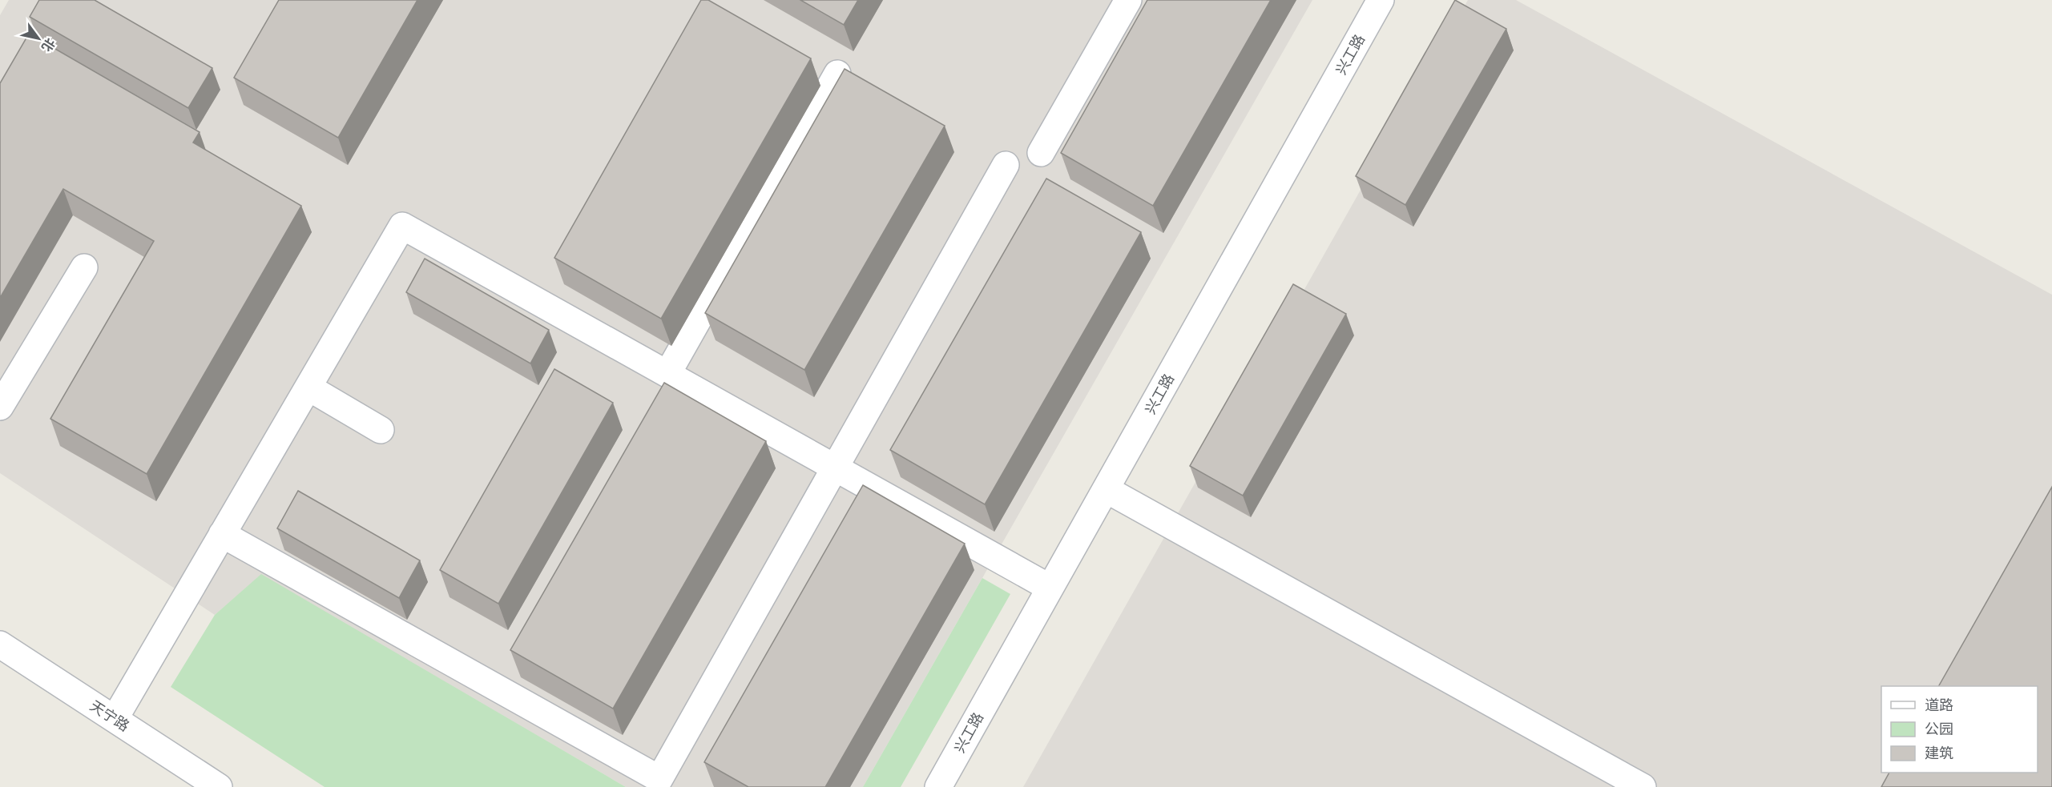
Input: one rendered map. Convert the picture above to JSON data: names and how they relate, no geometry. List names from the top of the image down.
{
  "streets": {
    "street": ["兴工路", "天宁路"]
  },
  "legend": ["道路", "公园", "建筑"],
  "north": "bottom right"
}
